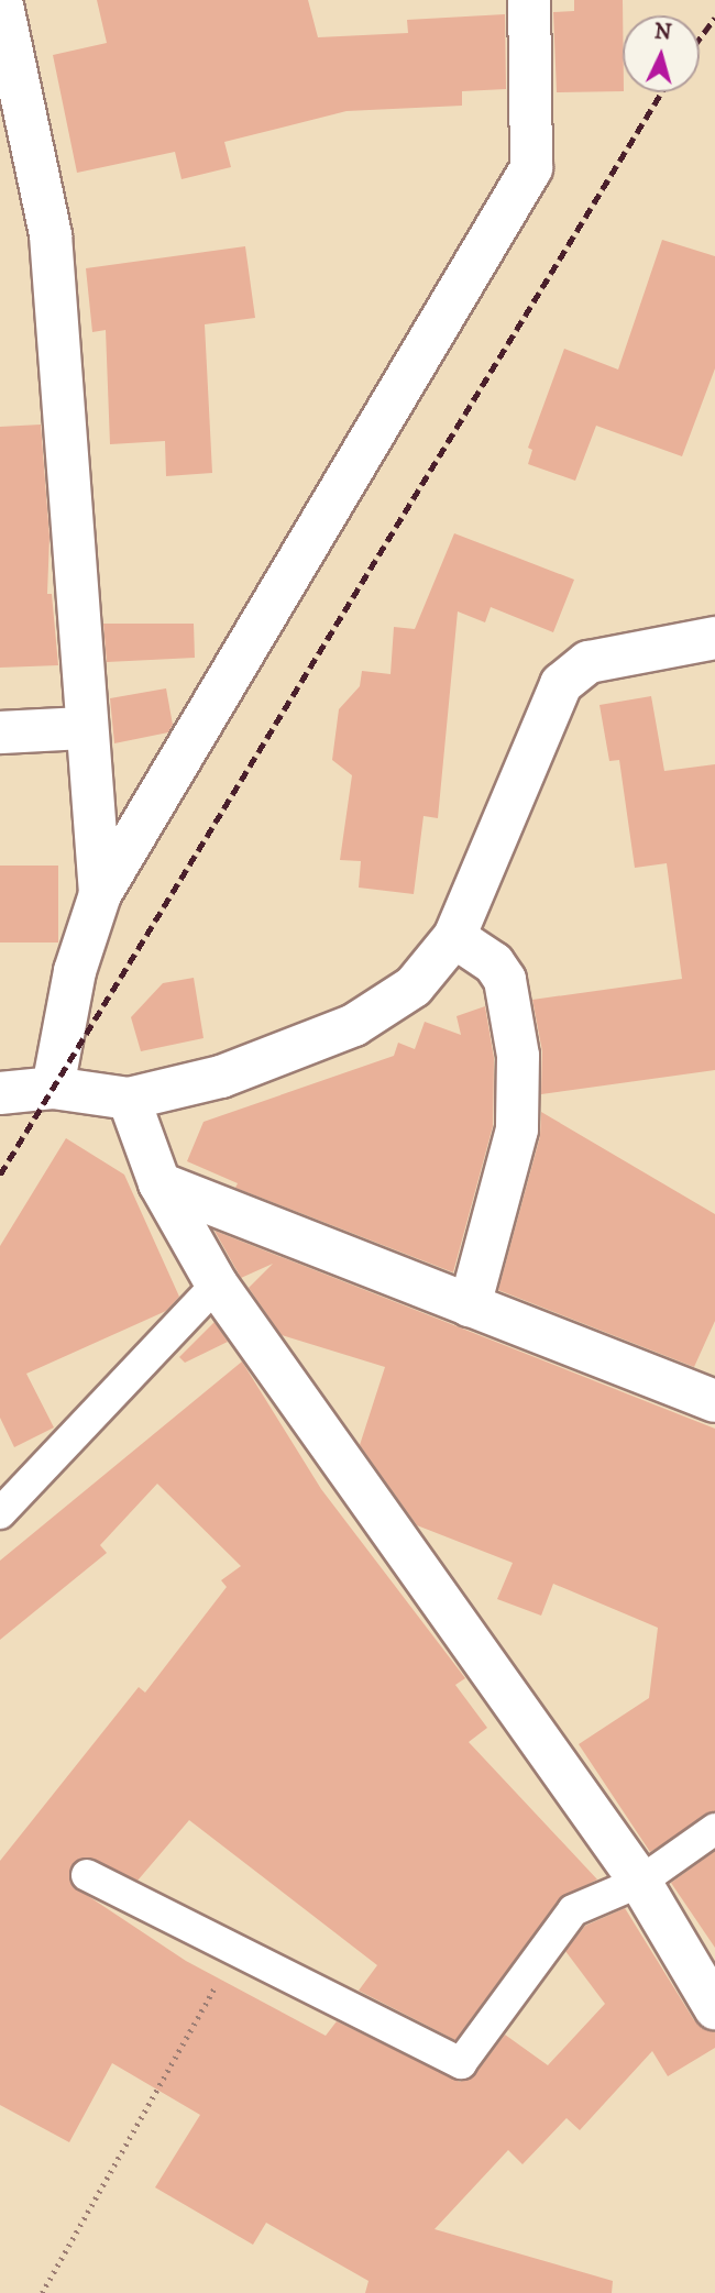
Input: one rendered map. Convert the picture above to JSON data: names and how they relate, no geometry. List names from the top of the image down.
{
  "north": "top"
}
